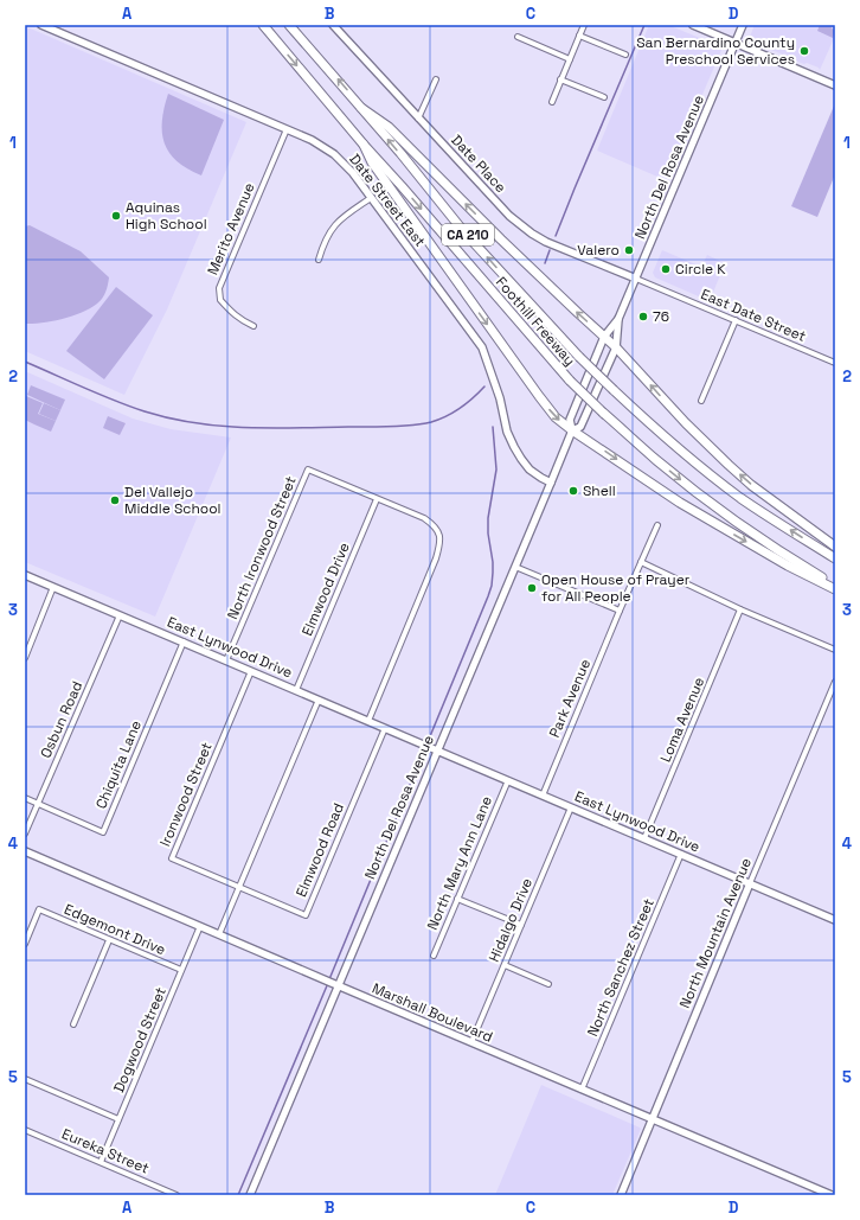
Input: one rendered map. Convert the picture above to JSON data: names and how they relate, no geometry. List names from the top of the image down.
{
  "streets": {
    "highway": ["CA 210", "Foothill Freeway"],
    "street": [
      "Date Place",
      "North Del Rosa Avenue",
      "Date Street East",
      "Merito Avenue",
      "East Date Street",
      "North Ironwood Street",
      "Elmwood Drive",
      "East Lynwood Drive",
      "Park Avenue",
      "Osbun Road",
      "Loma Avenue",
      "Chiquita Lane",
      "Ironwood Street",
      "Elmwood Road",
      "North Mary Ann Lane",
      "Hidalgo Drive",
      "Edgemont Drive",
      "North Mountain Avenue",
      "North Sanchez Street",
      "Marshall Boulevard",
      "Dogwood Street",
      "Eureka Street"
    ]
  },
  "crossings": [
    ["Date Place", "North Del Rosa Avenue"],
    ["Date Place", "East Date Street"],
    ["North Del Rosa Avenue", "Date Street East"],
    ["North Del Rosa Avenue", "East Date Street"],
    ["North Del Rosa Avenue", "East Lynwood Drive"],
    ["North Del Rosa Avenue", "Marshall Boulevard"],
    ["Date Street East", "Merito Avenue"],
    ["North Ironwood Street", "Elmwood Drive"],
    ["North Ironwood Street", "East Lynwood Drive"],
    ["Elmwood Drive", "East Lynwood Drive"],
    ["East Lynwood Drive", "Park Avenue"],
    ["East Lynwood Drive", "Osbun Road"],
    ["East Lynwood Drive", "Loma Avenue"],
    ["East Lynwood Drive", "Chiquita Lane"],
    ["East Lynwood Drive", "Ironwood Street"],
    ["East Lynwood Drive", "Elmwood Road"],
    ["East Lynwood Drive", "North Mary Ann Lane"],
    ["East Lynwood Drive", "Hidalgo Drive"],
    ["East Lynwood Drive", "North Mountain Avenue"],
    ["East Lynwood Drive", "North Sanchez Street"],
    ["Osbun Road", "Chiquita Lane"],
    ["Ironwood Street", "Elmwood Road"],
    ["Hidalgo Drive", "Marshall Boulevard"],
    ["Edgemont Drive", "Dogwood Street"],
    ["North Mountain Avenue", "Marshall Boulevard"],
    ["North Sanchez Street", "Marshall Boulevard"],
    ["Marshall Boulevard", "Dogwood Street"],
    ["Dogwood Street", "Eureka Street"]
  ],
  "places": [
    "San Bernardino County Preschool Services",
    "Aquinas High School",
    "Valero",
    "Circle K",
    "76",
    "Shell",
    "Del Vallejo Middle School",
    "Open House of Prayer for All People"
  ],
  "grid": {
    "columns": [
      "A",
      "B",
      "C",
      "D"
    ],
    "rows": [
      "1",
      "2",
      "3",
      "4",
      "5"
    ]
  }
}
